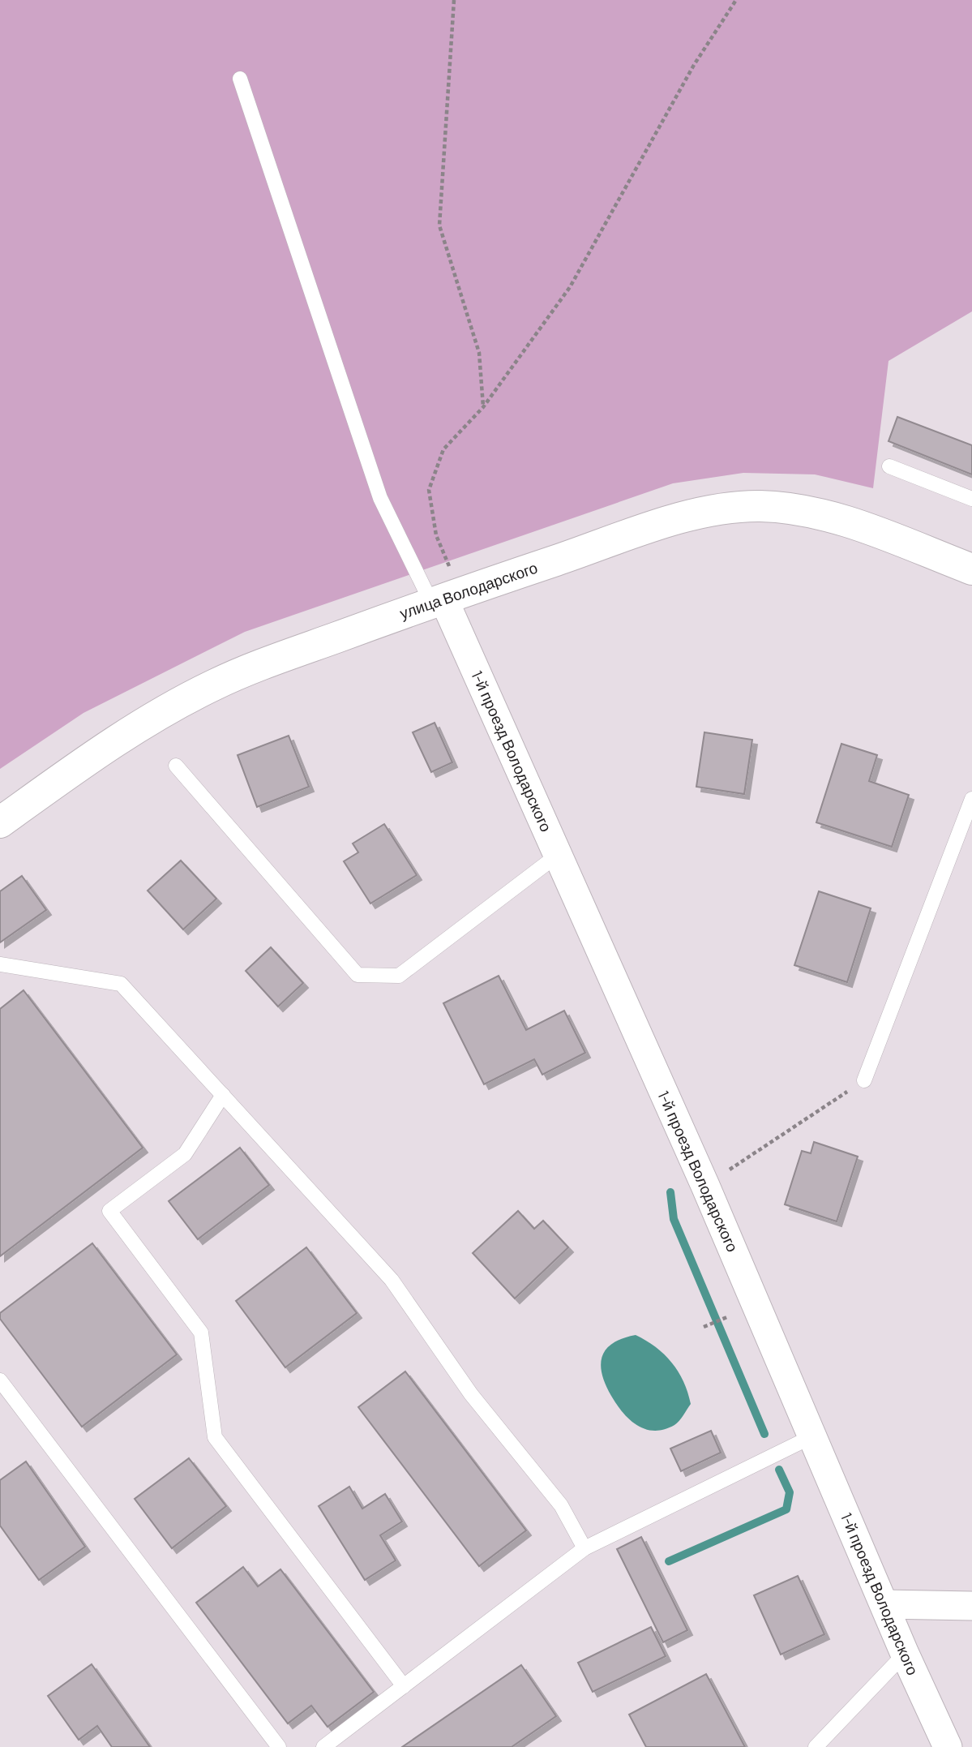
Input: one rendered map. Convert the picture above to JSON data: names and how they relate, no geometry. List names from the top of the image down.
{
  "streets": {
    "street": ["улица Володарского", "1-й проезд Володарского"]
  },
  "crossings": [
    ["улица Володарского", "1-й проезд Володарского"]
  ]
}
